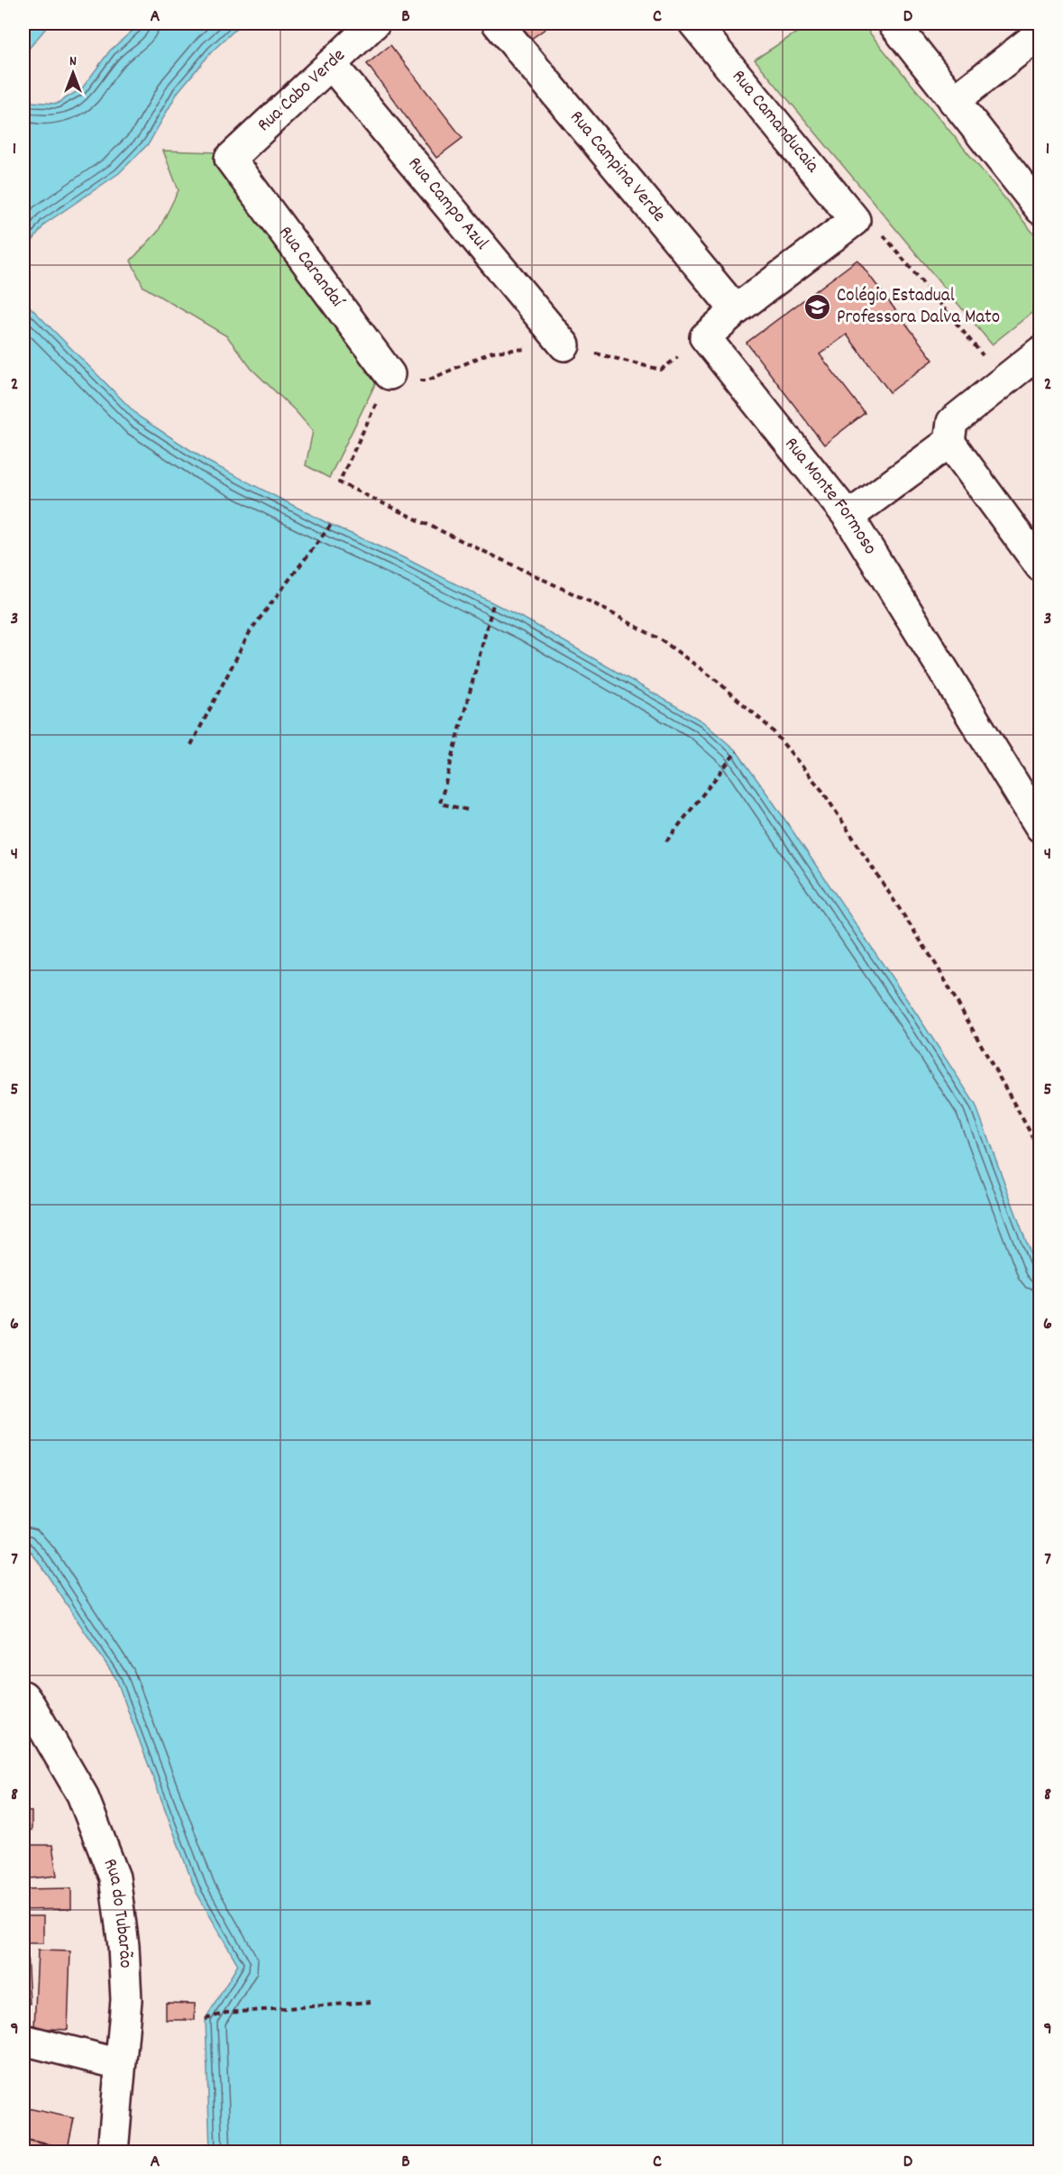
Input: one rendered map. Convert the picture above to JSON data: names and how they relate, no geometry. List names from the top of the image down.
{
  "streets": {
    "street": [
      "Rua Cabo Verde",
      "Rua Camanducaia",
      "Rua Campina Verde",
      "Rua Campo Azul",
      "Rua Carandaí",
      "Rua Monte Formoso",
      "Rua do Tubarão"
    ]
  },
  "crossings": [
    ["Rua Cabo Verde", "Rua Campo Azul"],
    ["Rua Cabo Verde", "Rua Carandaí"],
    ["Rua Camanducaia", "Rua Monte Formoso"],
    ["Rua Campina Verde", "Rua Monte Formoso"]
  ],
  "places": {
    "school or university": ["Colégio Estadual Professora Dalva Mato"]
  },
  "north": "top",
  "grid": {
    "columns": [
      "A",
      "B",
      "C",
      "D"
    ],
    "rows": [
      "1",
      "2",
      "3",
      "4",
      "5",
      "6",
      "7",
      "8",
      "9"
    ]
  }
}
